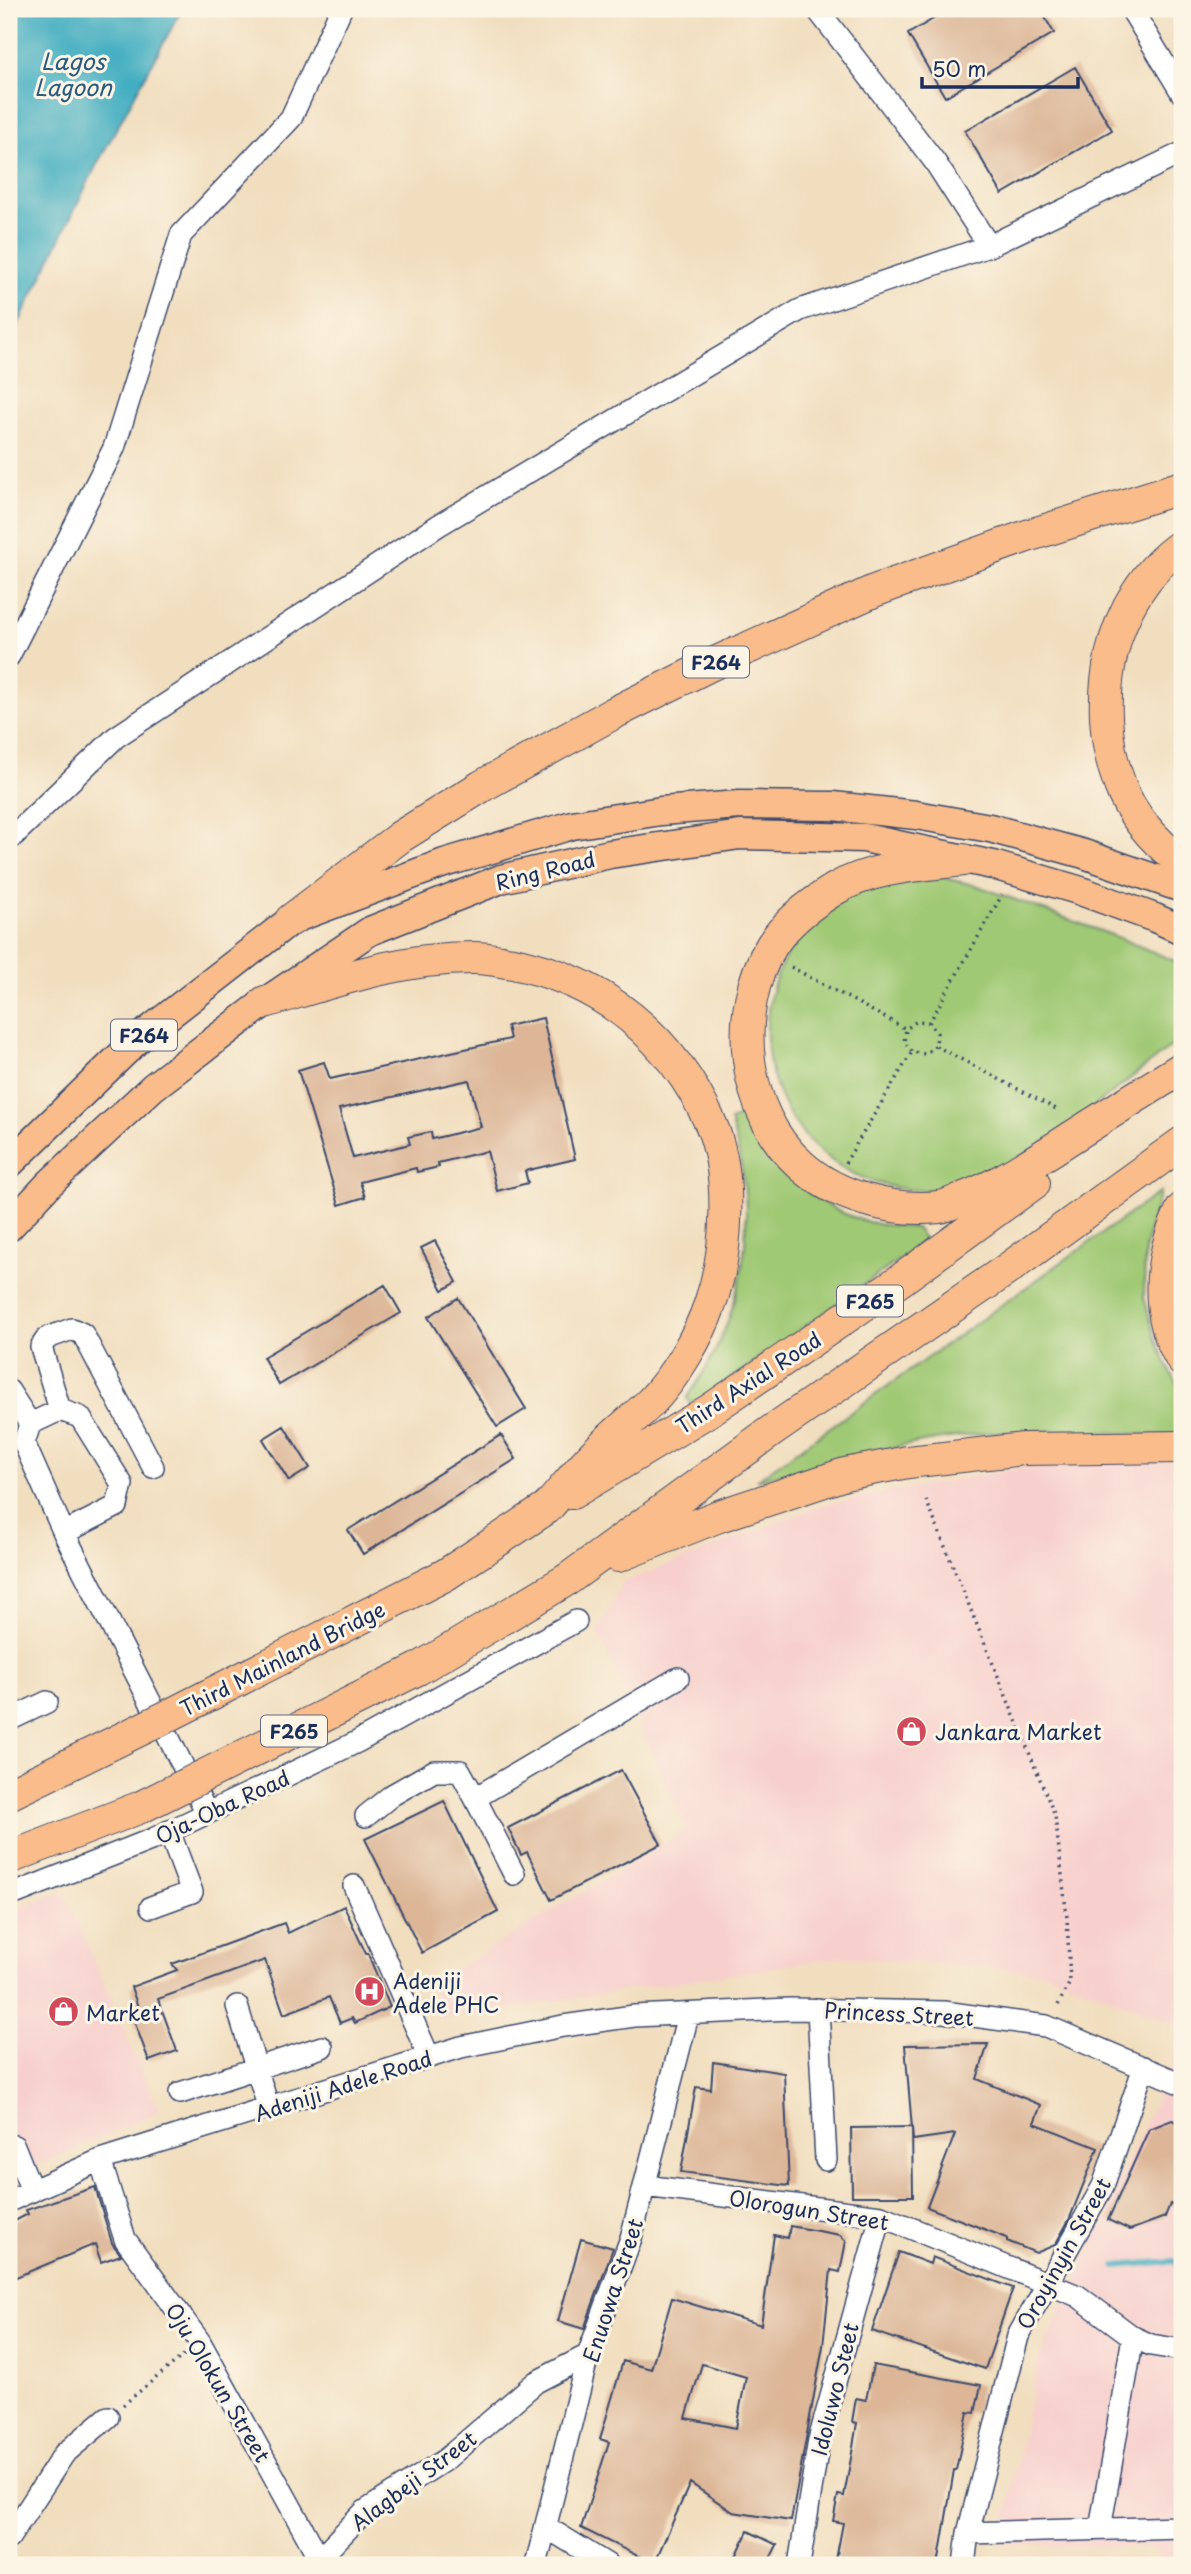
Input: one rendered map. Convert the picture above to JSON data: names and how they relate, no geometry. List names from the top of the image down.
{
  "streets": {
    "highway": [
      "F264",
      "F265",
      "Third Axial Road",
      "Third Mainland Bridge"
    ],
    "main road": ["Ring Road"],
    "street": [
      "Oja-Oba Road",
      "Princess Street",
      "Adeniji Adele Road",
      "Olorogun Street",
      "Oroyinyin Street",
      "Enuowa Street",
      "Oju Olokun Street",
      "Idoluwo Steet",
      "Alagbeji Street"
    ]
  },
  "crossings": [
    ["Third Axial Road", "Third Mainland Bridge"],
    ["Princess Street", "Adeniji Adele Road"],
    ["Princess Street", "Oroyinyin Street"],
    ["Princess Street", "Enuowa Street"],
    ["Adeniji Adele Road", "Enuowa Street"],
    ["Adeniji Adele Road", "Oju Olokun Street"],
    ["Olorogun Street", "Oroyinyin Street"],
    ["Olorogun Street", "Enuowa Street"],
    ["Olorogun Street", "Idoluwo Steet"],
    ["Enuowa Street", "Alagbeji Street"],
    ["Oju Olokun Street", "Alagbeji Street"]
  ],
  "water": ["Lagos Lagoon"],
  "places": {
    "shop": ["Jankara Market", "Market"],
    "hospital": ["Adeniji Adele PHC"]
  },
  "scale_bar": "50 m"
}
